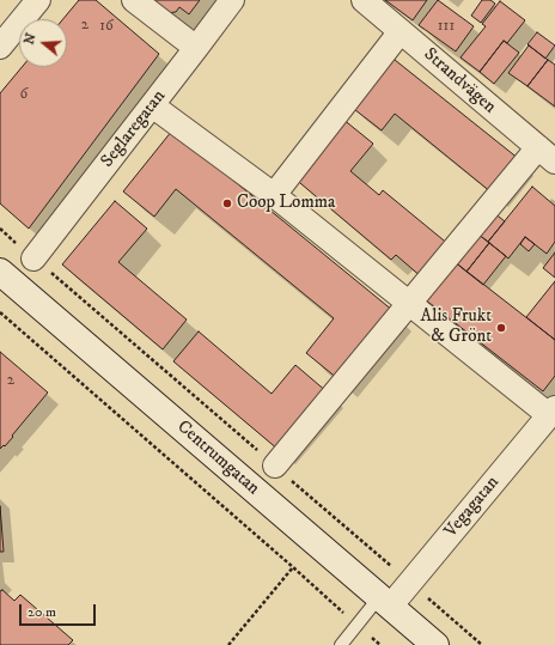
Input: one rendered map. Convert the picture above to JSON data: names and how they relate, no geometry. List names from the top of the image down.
{
  "streets": {
    "street": [
      "Strandvägen",
      "Seglaregatan",
      "Centrumgatan",
      "Vegagatan"
    ]
  },
  "crossings": [
    ["Centrumgatan", "Vegagatan"]
  ],
  "places": ["Coop Lomma", "Alis Frukt & Grönt"],
  "house_numbers": [
    "2",
    "16",
    "111",
    "6",
    "2"
  ],
  "scale_bar": "20 m",
  "north": "left"
}
